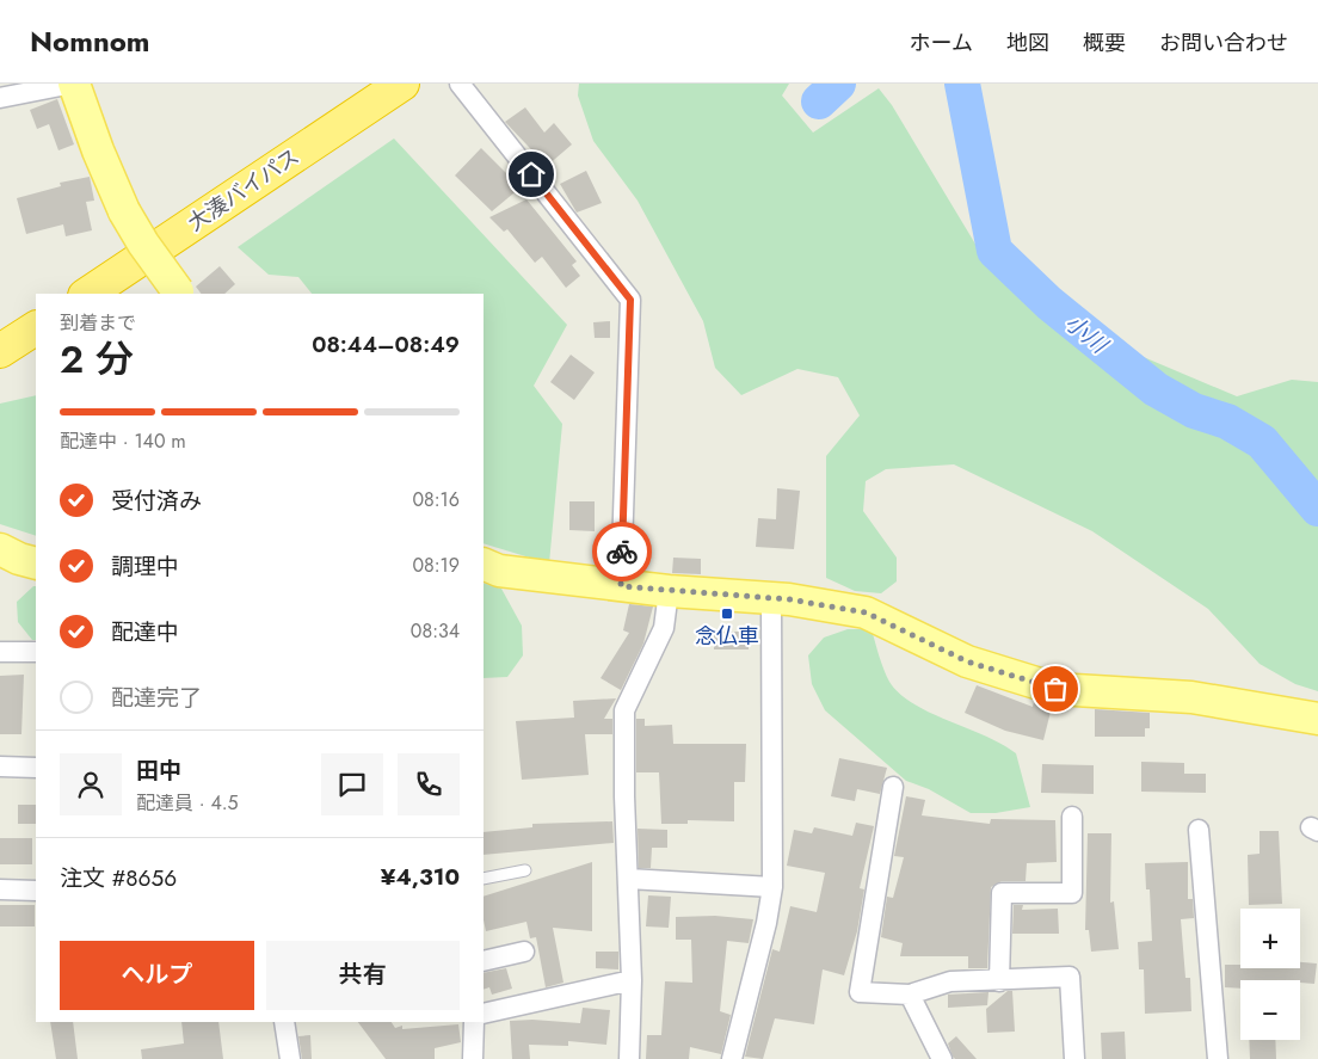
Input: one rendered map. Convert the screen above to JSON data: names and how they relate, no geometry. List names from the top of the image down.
{
  "streets": {
    "highway": ["大湊バイパス"]
  },
  "water": ["小川"],
  "places": {
    "transit": ["念仏車"]
  },
  "page": {
    "header": "Nomnom",
    "nav": [
      "ホーム",
      "地図",
      "概要",
      "お問い合わせ"
    ],
    "heading": ["2 分", "到着まで", "08:44–08:49"],
    "panel": [
      "田中",
      "配達員 · 4.5",
      "注文 #8656",
      "¥4,310"
    ],
    "bar": "配達中 · 140 m",
    "list": [
      ["受付済み", "08:16"],
      ["調理中", "08:19"],
      ["配達中", "08:34"],
      "配達完了"
    ],
    "map_buttons": ["+", "−"],
    "buttons": ["ヘルプ", "共有"]
  }
}
